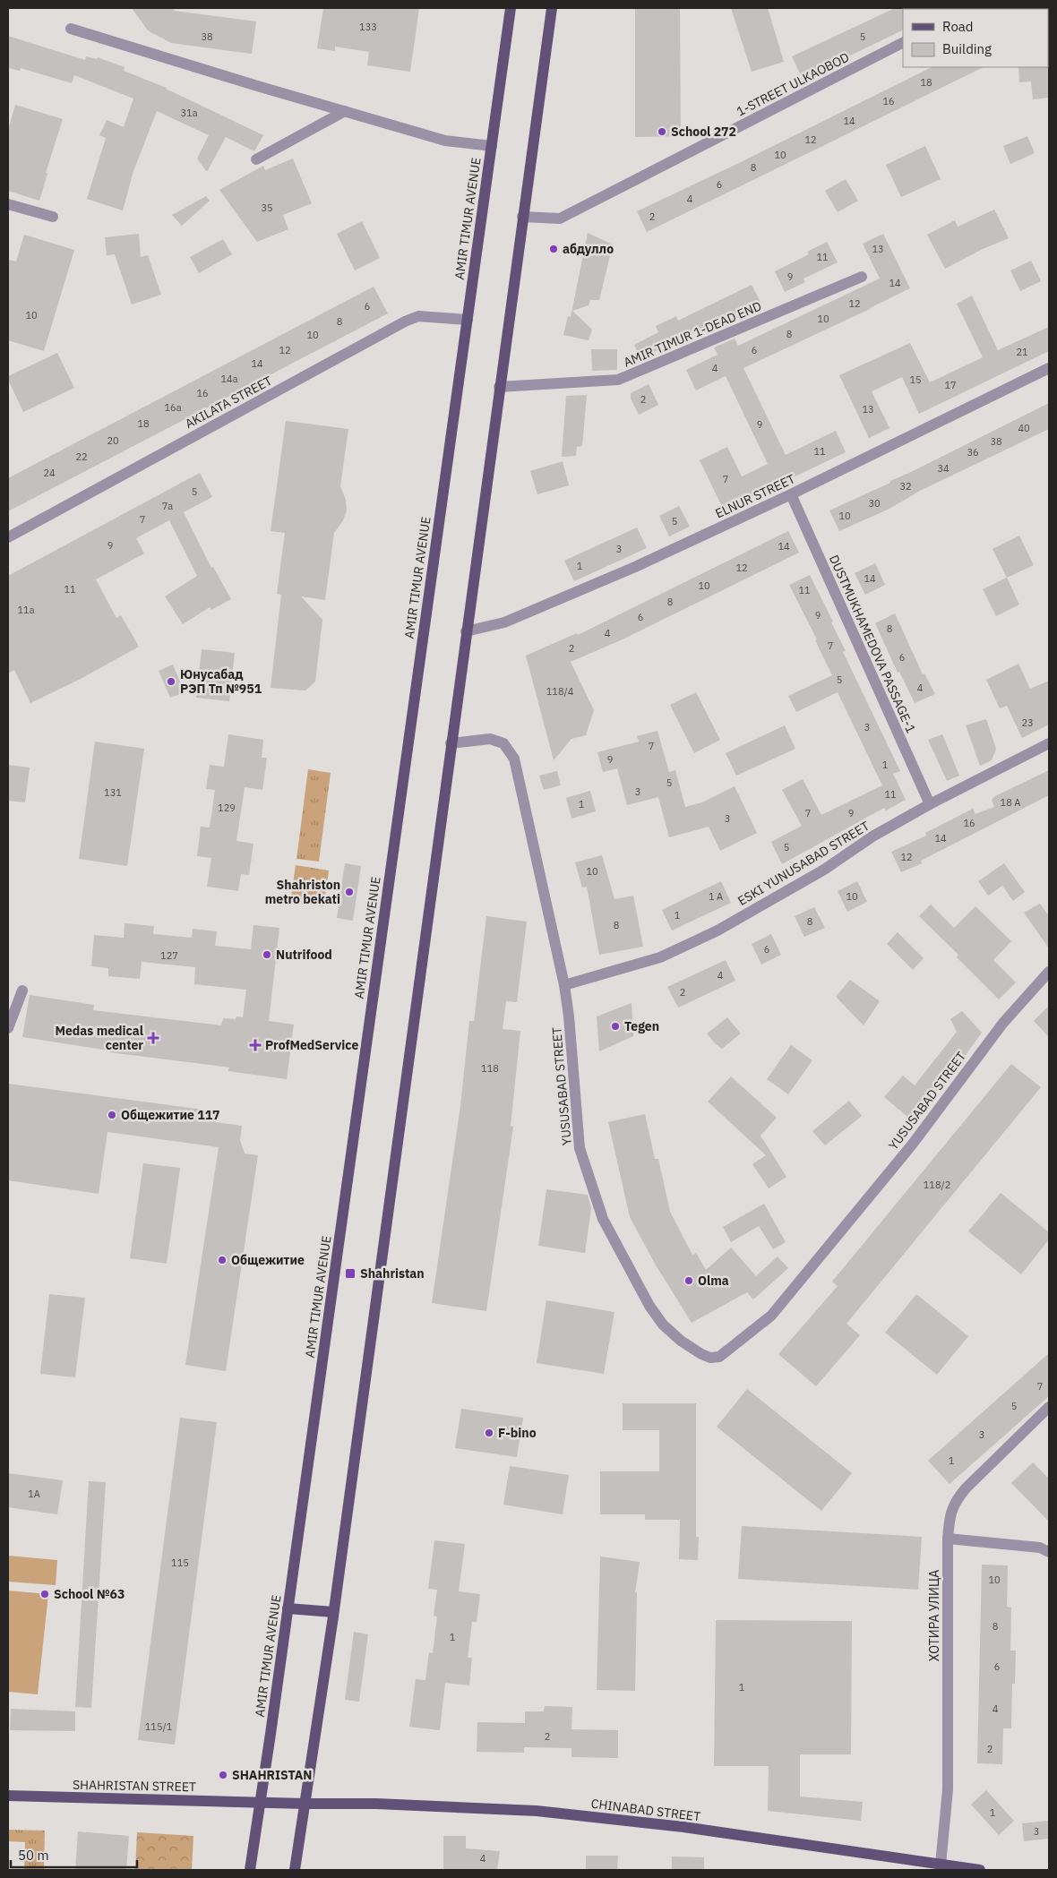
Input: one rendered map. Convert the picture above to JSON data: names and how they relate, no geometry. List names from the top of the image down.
{
  "streets": {
    "main road": ["AMIR TIMUR AVENUE", "SHAHRISTAN STREET", "CHINABAD STREET"],
    "street": [
      "1-STREET ULKAOBOD",
      "AMIR TIMUR 1-DEAD END",
      "АKILATA STREET",
      "ELNUR STREET",
      "DUSTMUKHAMEDOVA PASSAGE-1",
      "ESKI YUNUSABAD STREET",
      "YUSUSABAD STREET",
      "ХОТИРА УЛИЦА"
    ]
  },
  "crossings": [
    ["AMIR TIMUR AVENUE", "АKILATA STREET"],
    ["AMIR TIMUR AVENUE", "SHAHRISTAN STREET"],
    ["ELNUR STREET", "DUSTMUKHAMEDOVA PASSAGE-1"],
    ["DUSTMUKHAMEDOVA PASSAGE-1", "ESKI YUNUSABAD STREET"],
    ["ESKI YUNUSABAD STREET", "YUSUSABAD STREET"],
    ["ХОТИРА УЛИЦА", "CHINABAD STREET"],
    ["SHAHRISTAN STREET", "CHINABAD STREET"]
  ],
  "places": {
    "other": [
      "School 272",
      "абдулло",
      "Юнусабад РЭП Тп №951",
      "Shahriston metro bekati",
      "Nutrifood",
      "Tegen",
      "Общежитие 117",
      "Общежитие",
      "Olma",
      "F-bino",
      "School №63",
      "SHAHRISTAN"
    ],
    "health": ["Medas medical center", "ProfMedService"],
    "transit": ["Shahristan"]
  },
  "house_numbers": [
    "133",
    "38",
    "5",
    "18",
    "16",
    "31а",
    "14",
    "12",
    "10",
    "8",
    "6",
    "4",
    "35",
    "2",
    "13",
    "11",
    "9",
    "14",
    "12",
    "6",
    "10",
    "10",
    "8",
    "8",
    "10",
    "12",
    "6",
    "21",
    "14",
    "4",
    "14a",
    "15",
    "17",
    "16",
    "2",
    "16a",
    "13",
    "18",
    "9",
    "40",
    "20",
    "38",
    "11",
    "36",
    "22",
    "34",
    "24",
    "7",
    "32",
    "5",
    "30",
    "7а",
    "10",
    "7",
    "5",
    "9",
    "14",
    "3",
    "1",
    "12",
    "14",
    "10",
    "11",
    "11",
    "8",
    "11а",
    "9",
    "6",
    "8",
    "4",
    "7",
    "2",
    "6",
    "5",
    "4",
    "118/4",
    "23",
    "3",
    "7",
    "9",
    "1",
    "5",
    "3",
    "131",
    "11",
    "18 A",
    "1",
    "129",
    "7",
    "9",
    "3",
    "16",
    "14",
    "5",
    "12",
    "10",
    "1 A",
    "10",
    "1",
    "8",
    "8",
    "6",
    "127",
    "4",
    "2",
    "118",
    "118/2",
    "7",
    "5",
    "3",
    "1",
    "1A",
    "115",
    "10",
    "8",
    "1",
    "6",
    "1",
    "4",
    "115/1",
    "2",
    "2",
    "1",
    "3",
    "4"
  ],
  "legend": ["Road", "Building"],
  "scale_bar": "50 m"
}
